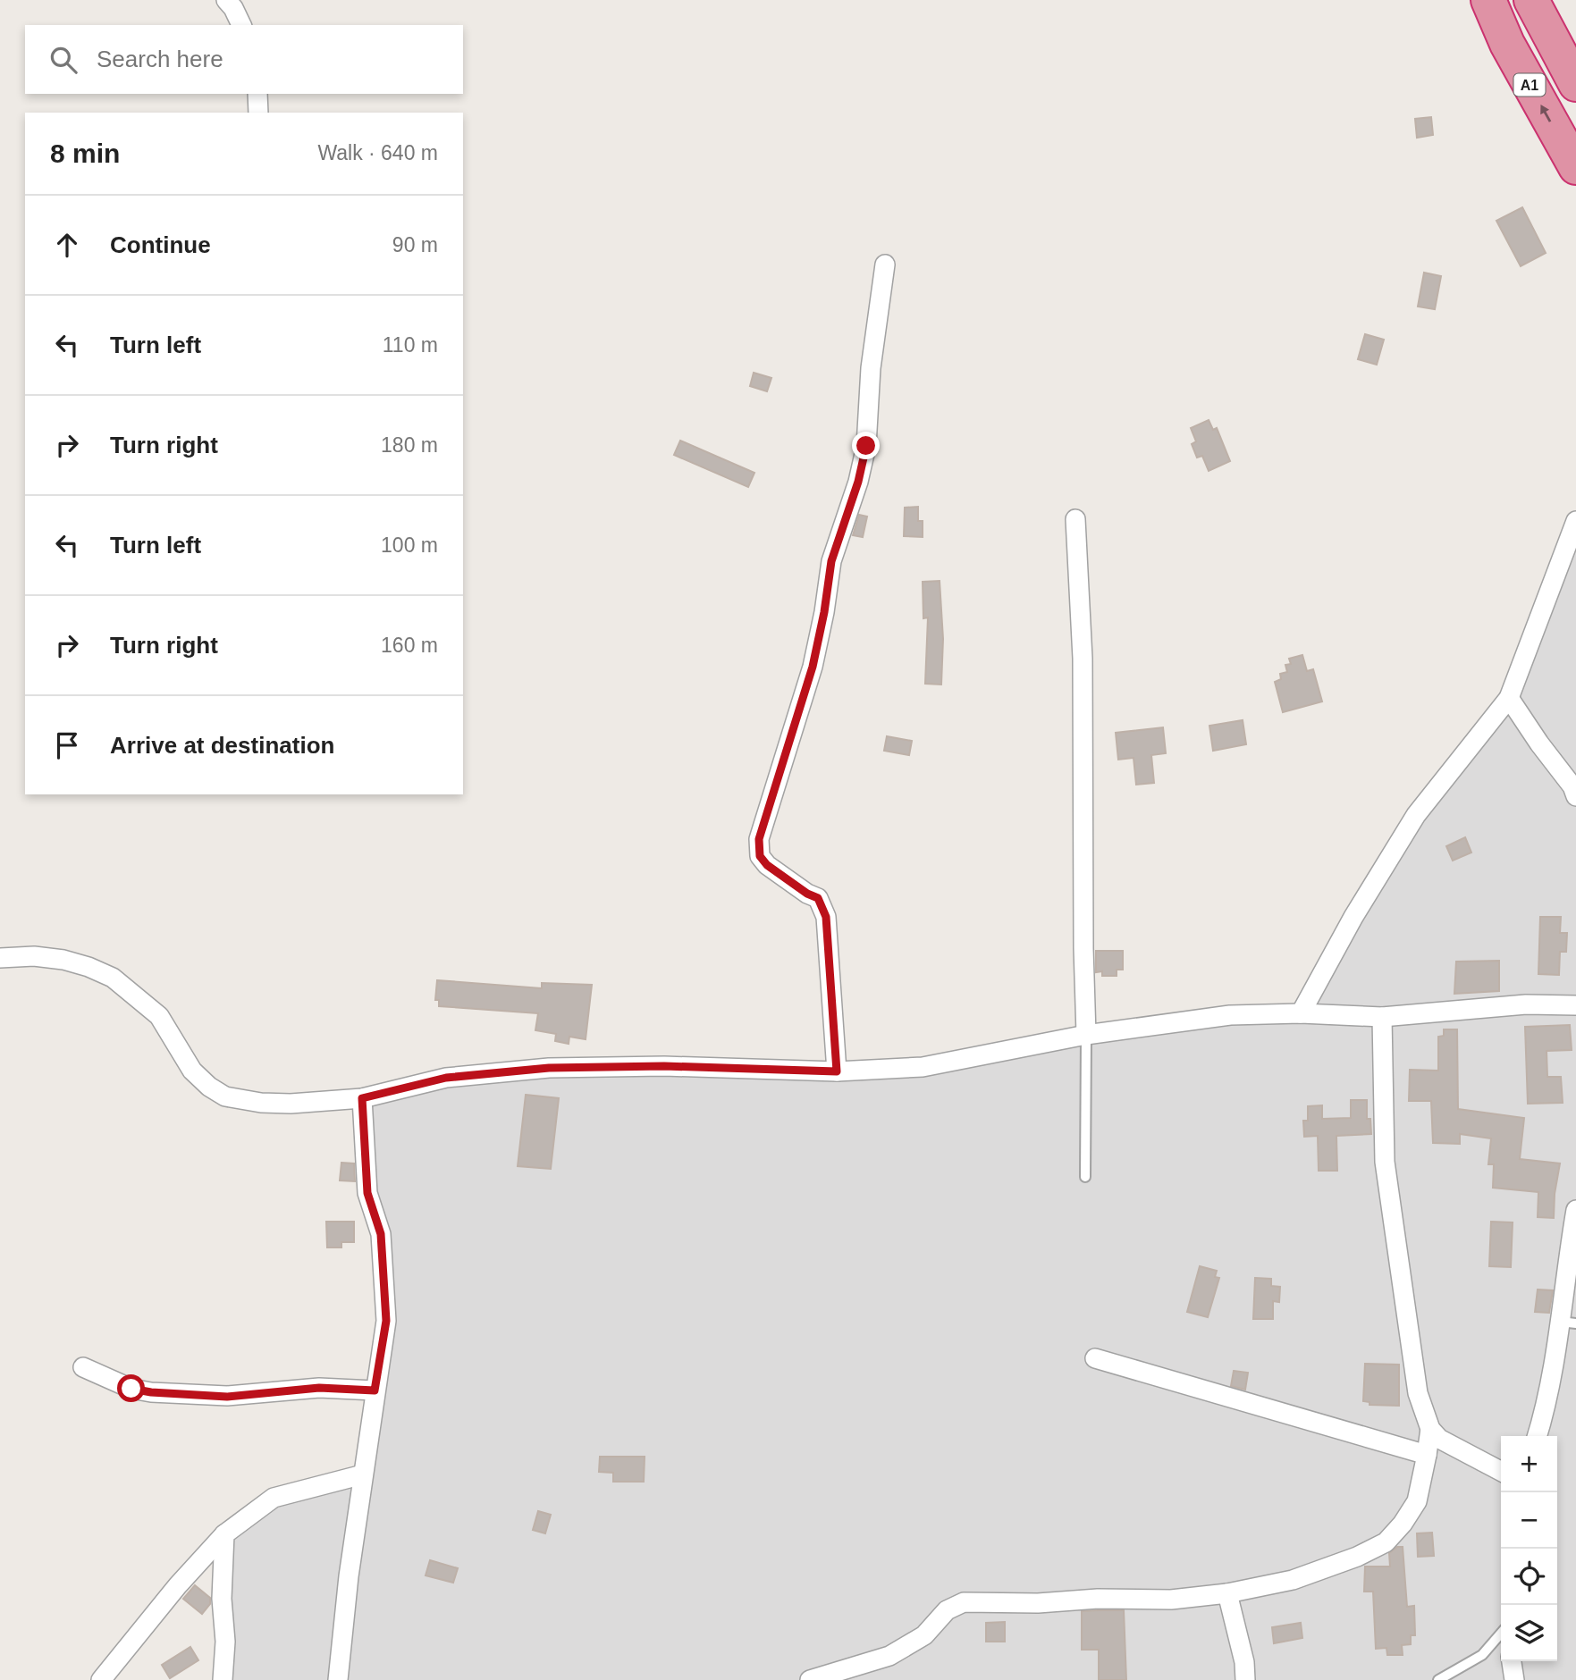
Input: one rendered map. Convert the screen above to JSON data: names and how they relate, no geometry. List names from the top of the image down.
{
  "streets": {
    "highway": ["A1"]
  },
  "page": {
    "search": "Search here",
    "heading": ["8 min", "Walk · 640 m"],
    "list": [
      ["Continue", "90 m"],
      ["Turn left", "110 m"],
      ["Turn right", "180 m"],
      ["Turn left", "100 m"],
      ["Turn right", "160 m"],
      "Arrive at destination"
    ],
    "map_buttons": ["+", "−"]
  }
}
